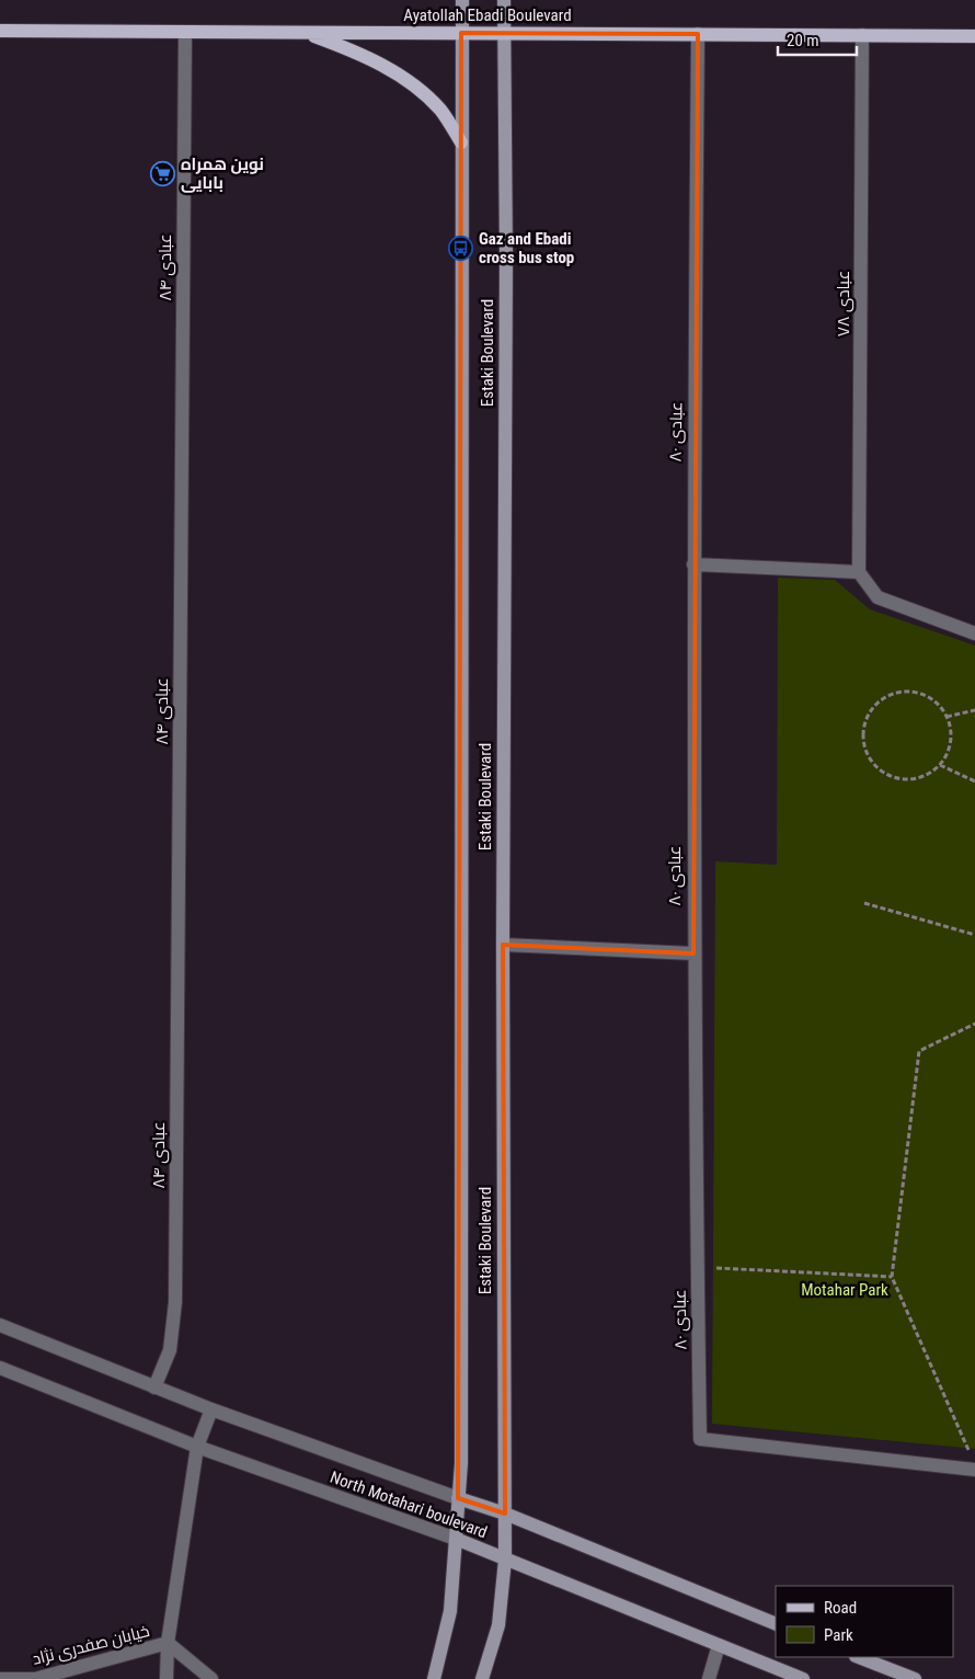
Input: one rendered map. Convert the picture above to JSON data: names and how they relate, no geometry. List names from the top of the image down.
{
  "streets": {
    "main road": ["Ayatollah Ebadi Boulevard", "Estaki Boulevard", "North Motahari boulevard"],
    "street": [
      "عبادی ۸۴",
      "عبادی ۷۸",
      "عبادی ۸۰",
      "خیابان صفدری نژاد"
    ]
  },
  "crossings": [
    ["Ayatollah Ebadi Boulevard", "عبادی ۸۴"],
    ["Ayatollah Ebadi Boulevard", "عبادی ۷۸"],
    ["Ayatollah Ebadi Boulevard", "Estaki Boulevard"],
    ["Ayatollah Ebadi Boulevard", "عبادی ۸۰"],
    ["عبادی ۸۴", "North Motahari boulevard"],
    ["Estaki Boulevard", "North Motahari boulevard"]
  ],
  "parks": ["Motahar Park"],
  "places": {
    "supermarket": ["نوین همراه بابایی"],
    "bus stop": ["Gaz and Ebadi cross bus stop"]
  },
  "legend": ["Road", "Park"],
  "scale_bar": "20 m"
}
